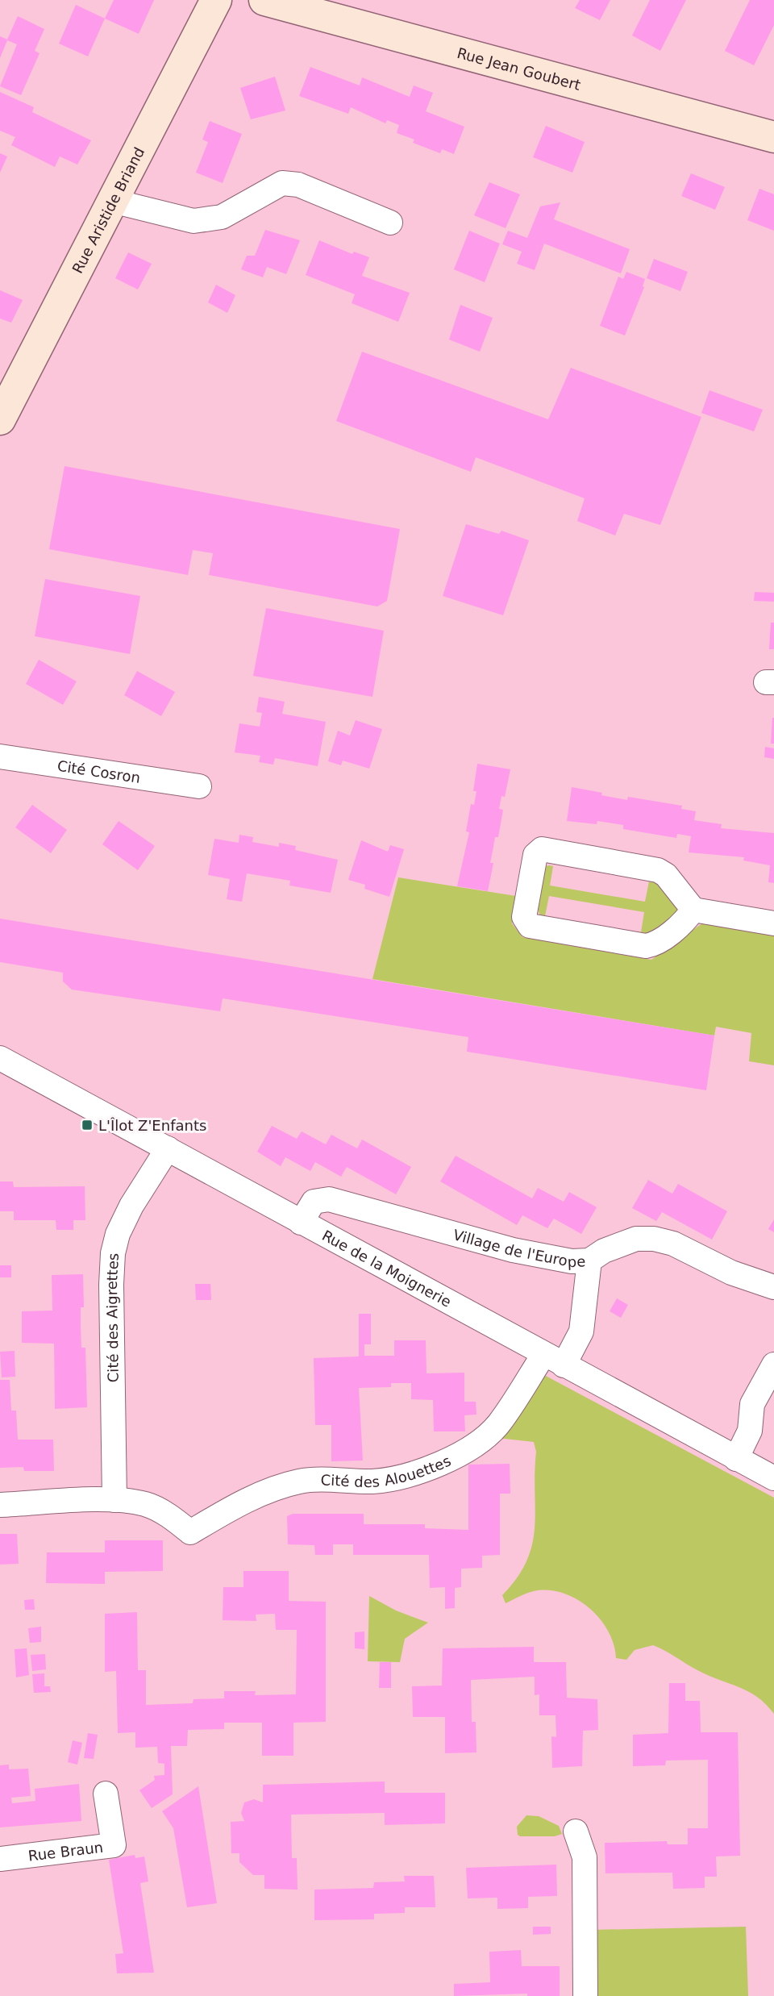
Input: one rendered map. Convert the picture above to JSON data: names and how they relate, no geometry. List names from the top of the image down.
{
  "streets": {
    "main road": ["Rue Jean Goubert", "Rue Aristide Briand"],
    "street": [
      "Cité Cosron",
      "Village de l'Europe",
      "Rue de la Moignerie",
      "Cité des Aigrettes",
      "Cité des Alouettes",
      "Rue Braun"
    ]
  },
  "crossings": [
    ["Village de l'Europe", "Rue de la Moignerie"],
    ["Village de l'Europe", "Cité des Alouettes"],
    ["Rue de la Moignerie", "Cité des Aigrettes"],
    ["Rue de la Moignerie", "Cité des Alouettes"],
    ["Cité des Aigrettes", "Cité des Alouettes"]
  ],
  "places": {
    "transit": ["L'Îlot Z'Enfants"]
  }
}
